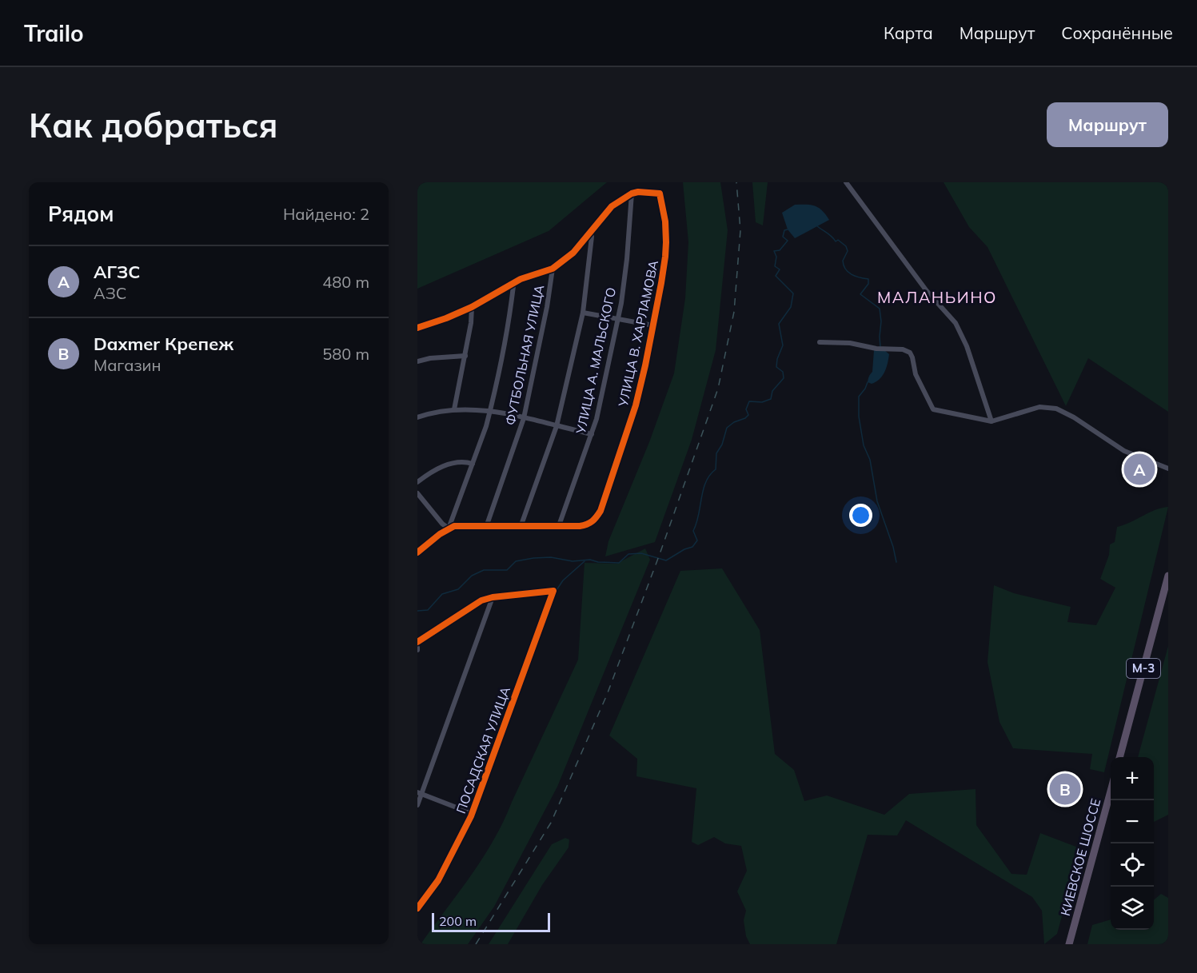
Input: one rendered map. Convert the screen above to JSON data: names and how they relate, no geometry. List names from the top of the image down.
{
  "streets": {
    "highway": ["М-3", "КИЕВСКОЕ ШОССЕ"],
    "street": [
      "УЛИЦА В. ХАРЛАМОВА",
      "ФУТБОЛЬНАЯ УЛИЦА",
      "УЛИЦА А. МАЛЬСКОГО",
      "ПОСАДСКАЯ УЛИЦА"
    ]
  },
  "crossings": [
    ["УЛИЦА В. ХАРЛАМОВА", "ФУТБОЛЬНАЯ УЛИЦА"],
    ["УЛИЦА В. ХАРЛАМОВА", "УЛИЦА А. МАЛЬСКОГО"]
  ],
  "districts": ["МАЛАНЬИНО"],
  "scale_bar": "200 m",
  "page": {
    "header": "Trailo",
    "nav": ["Карта", "Маршрут", "Сохранённые"],
    "buttons": "Маршрут",
    "title": "Как добраться",
    "heading": ["Рядом", "Найдено: 2"],
    "list": [
      {
        "mark": "A",
        "name": "АГЗС",
        "note": "АЗС",
        "value": "480 m"
      },
      {
        "mark": "B",
        "name": "Daxmer Крепеж",
        "note": "Магазин",
        "value": "580 m"
      }
    ],
    "pins": ["A", "B"],
    "map_buttons": ["+", "−"],
    "scale": "200 m"
  }
}
